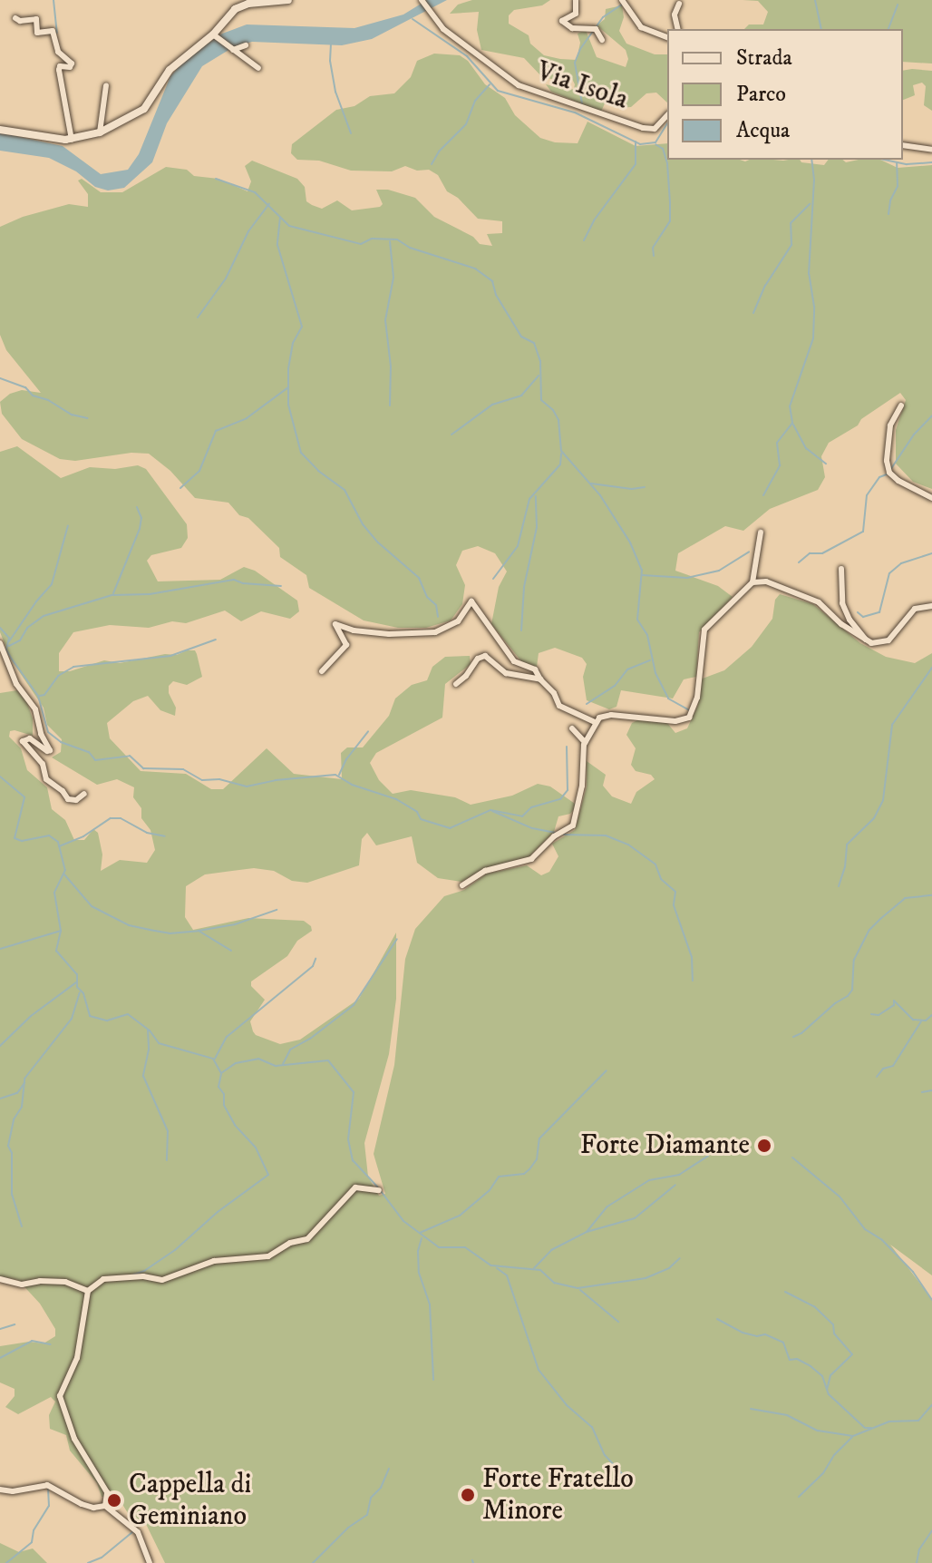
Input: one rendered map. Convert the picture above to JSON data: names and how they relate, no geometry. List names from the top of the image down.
{
  "streets": {
    "street": ["Via Isola"]
  },
  "places": ["Forte Diamante", "Forte Fratello Minore", "Cappella di Geminiano"],
  "legend": ["Strada", "Parco", "Acqua"]
}
